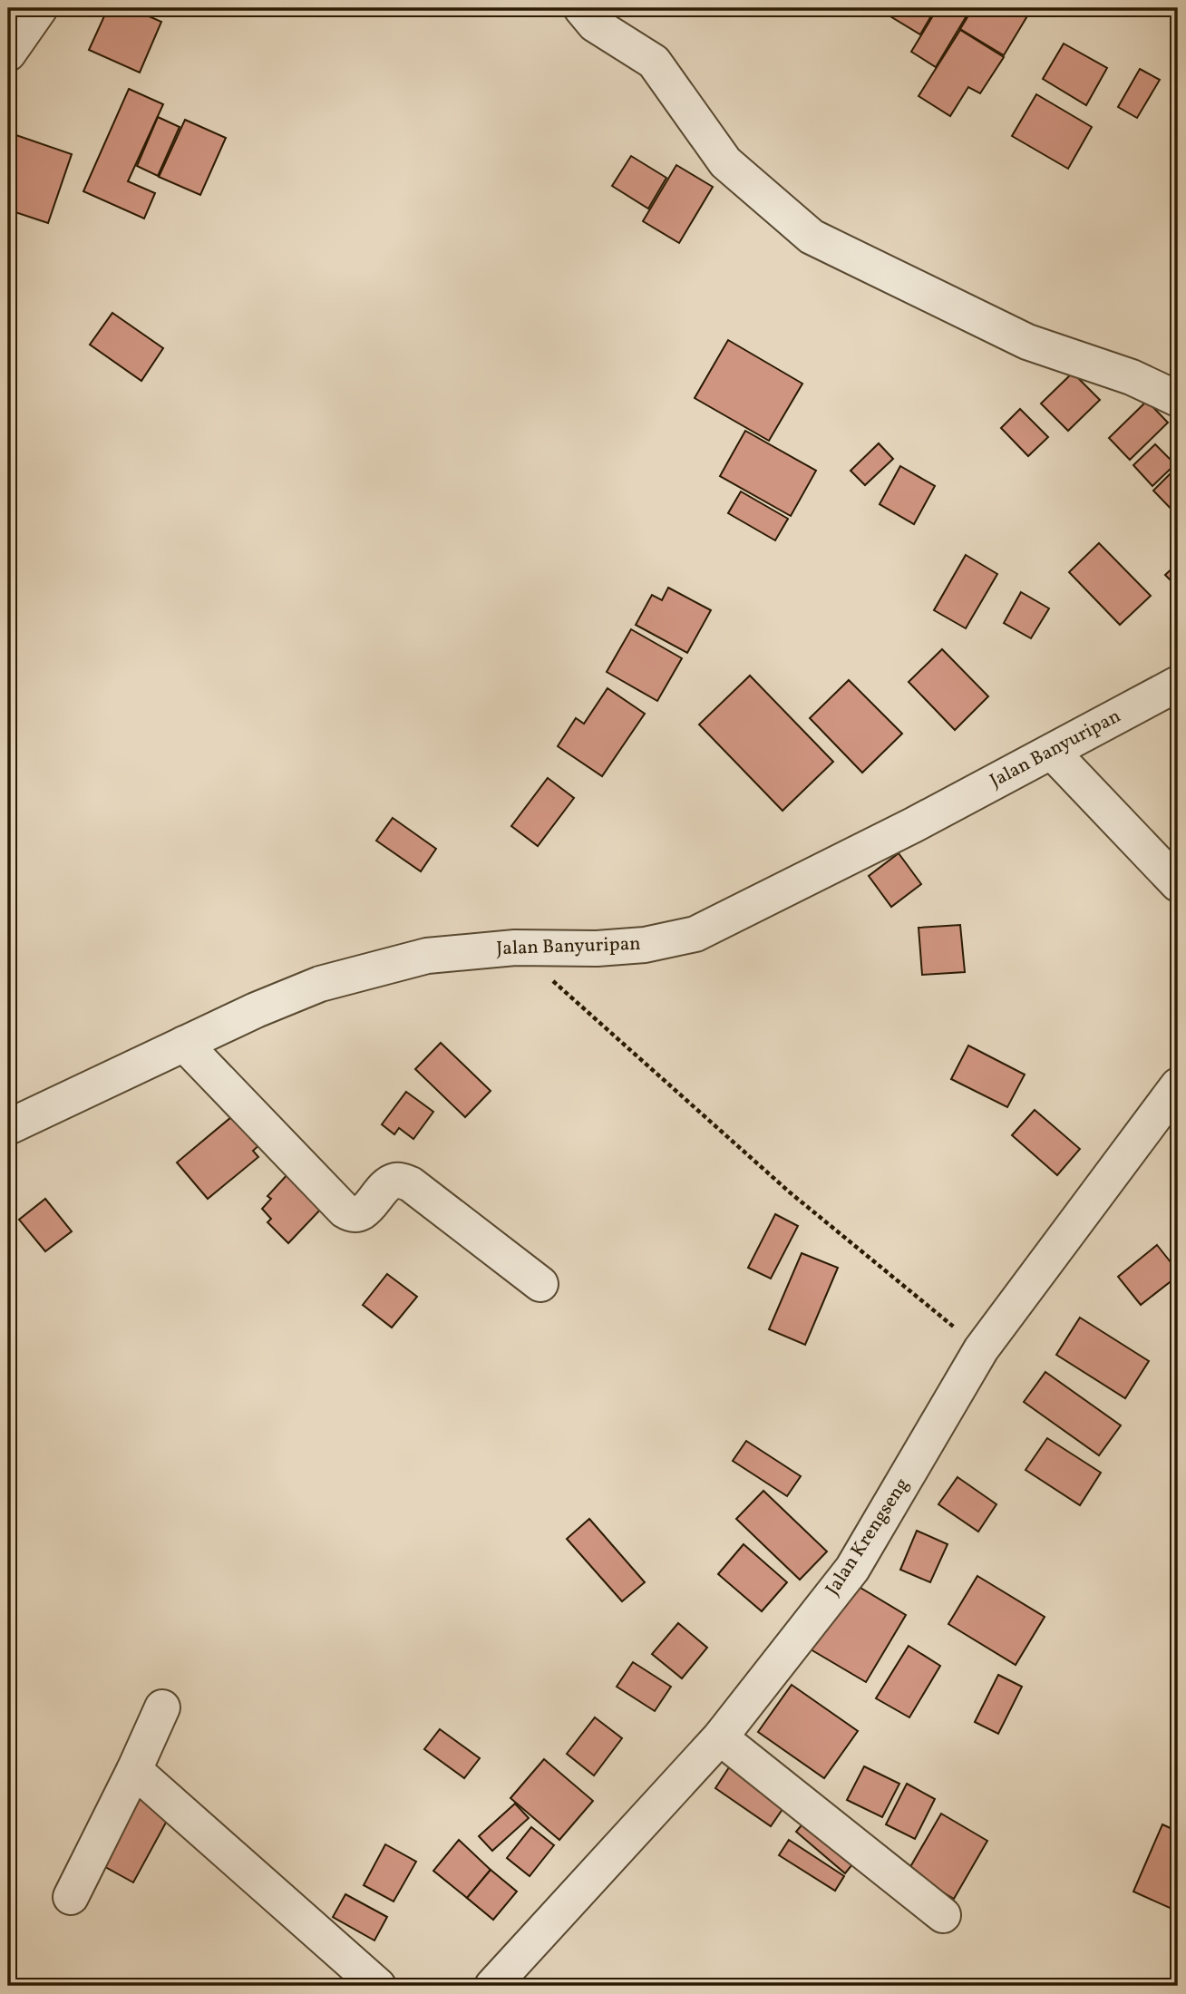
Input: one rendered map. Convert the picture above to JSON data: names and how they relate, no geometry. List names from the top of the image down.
{
  "streets": {
    "street": ["Jalan Banyuripan", "Jalan Krengseng"]
  }
}
